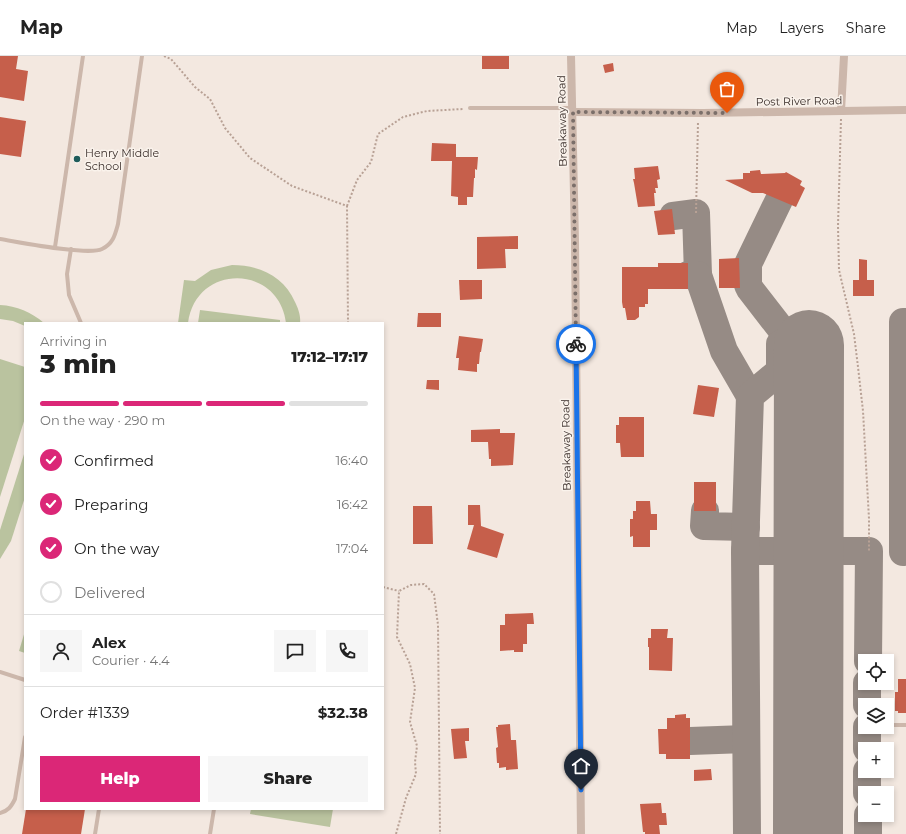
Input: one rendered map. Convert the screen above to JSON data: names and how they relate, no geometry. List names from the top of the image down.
{
  "streets": {
    "street": ["Post River Road", "Breakaway Road"]
  },
  "crossings": [
    ["Post River Road", "Breakaway Road"]
  ],
  "places": ["Henry Middle School"],
  "page": {
    "header": "Map",
    "nav": ["Map", "Layers", "Share"],
    "heading": ["3 min", "Arriving in", "17:12–17:17"],
    "panel": [
      "Alex",
      "Courier · 4.4",
      "Order #1339",
      "$32.38"
    ],
    "bar": "On the way · 290 m",
    "list": [
      ["Confirmed", "16:40"],
      ["Preparing", "16:42"],
      ["On the way", "17:04"],
      "Delivered"
    ],
    "map_buttons": ["+", "−"],
    "buttons": ["Help", "Share"]
  }
}
